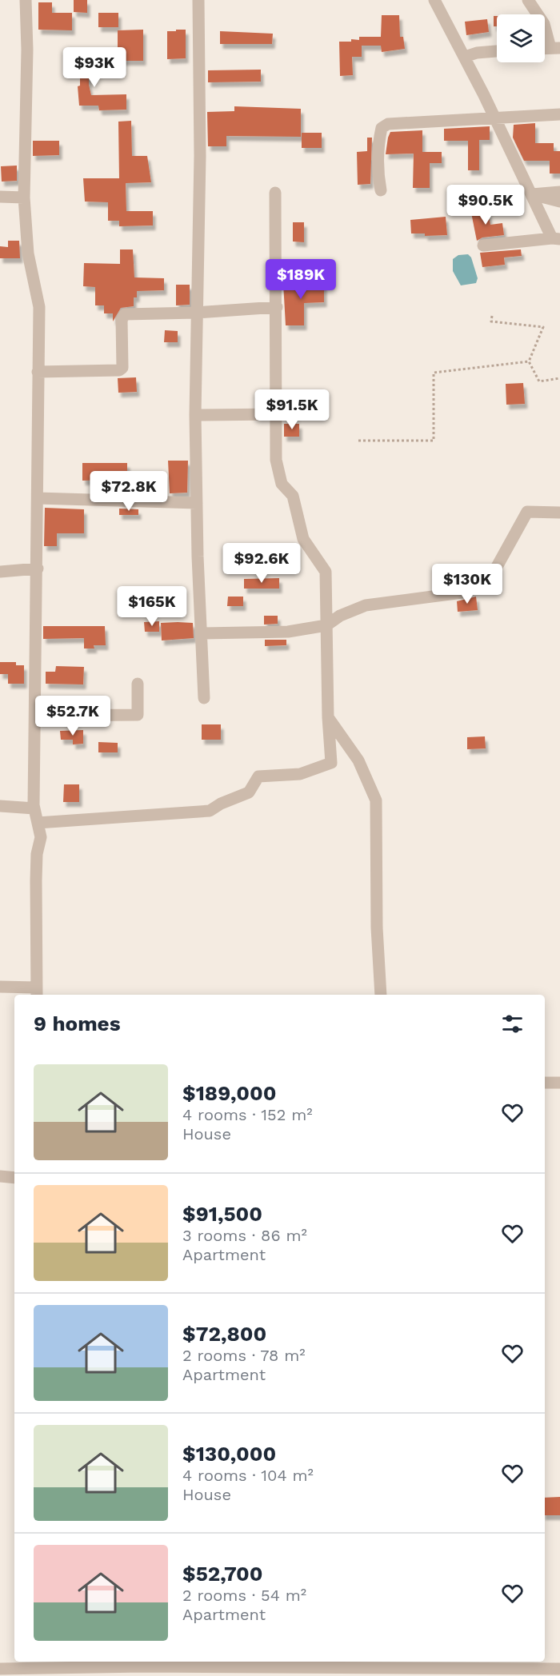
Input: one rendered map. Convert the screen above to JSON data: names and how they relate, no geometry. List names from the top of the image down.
{
  "page": {
    "price": [
      "$93K",
      "$90.5K",
      "$189K",
      "$91.5K",
      "$72.8K",
      "$92.6K",
      "$130K",
      "$165K",
      "$52.7K"
    ],
    "heading": "9 homes",
    "list": [
      {
        "name": "$189,000",
        "note": "4 rooms · 152 m² · House"
      },
      {
        "name": "$91,500",
        "note": "3 rooms · 86 m² · Apartment"
      },
      {
        "name": "$72,800",
        "note": "2 rooms · 78 m² · Apartment"
      },
      {
        "name": "$130,000",
        "note": "4 rooms · 104 m² · House"
      },
      {
        "name": "$52,700",
        "note": "2 rooms · 54 m² · Apartment"
      }
    ]
  }
}
